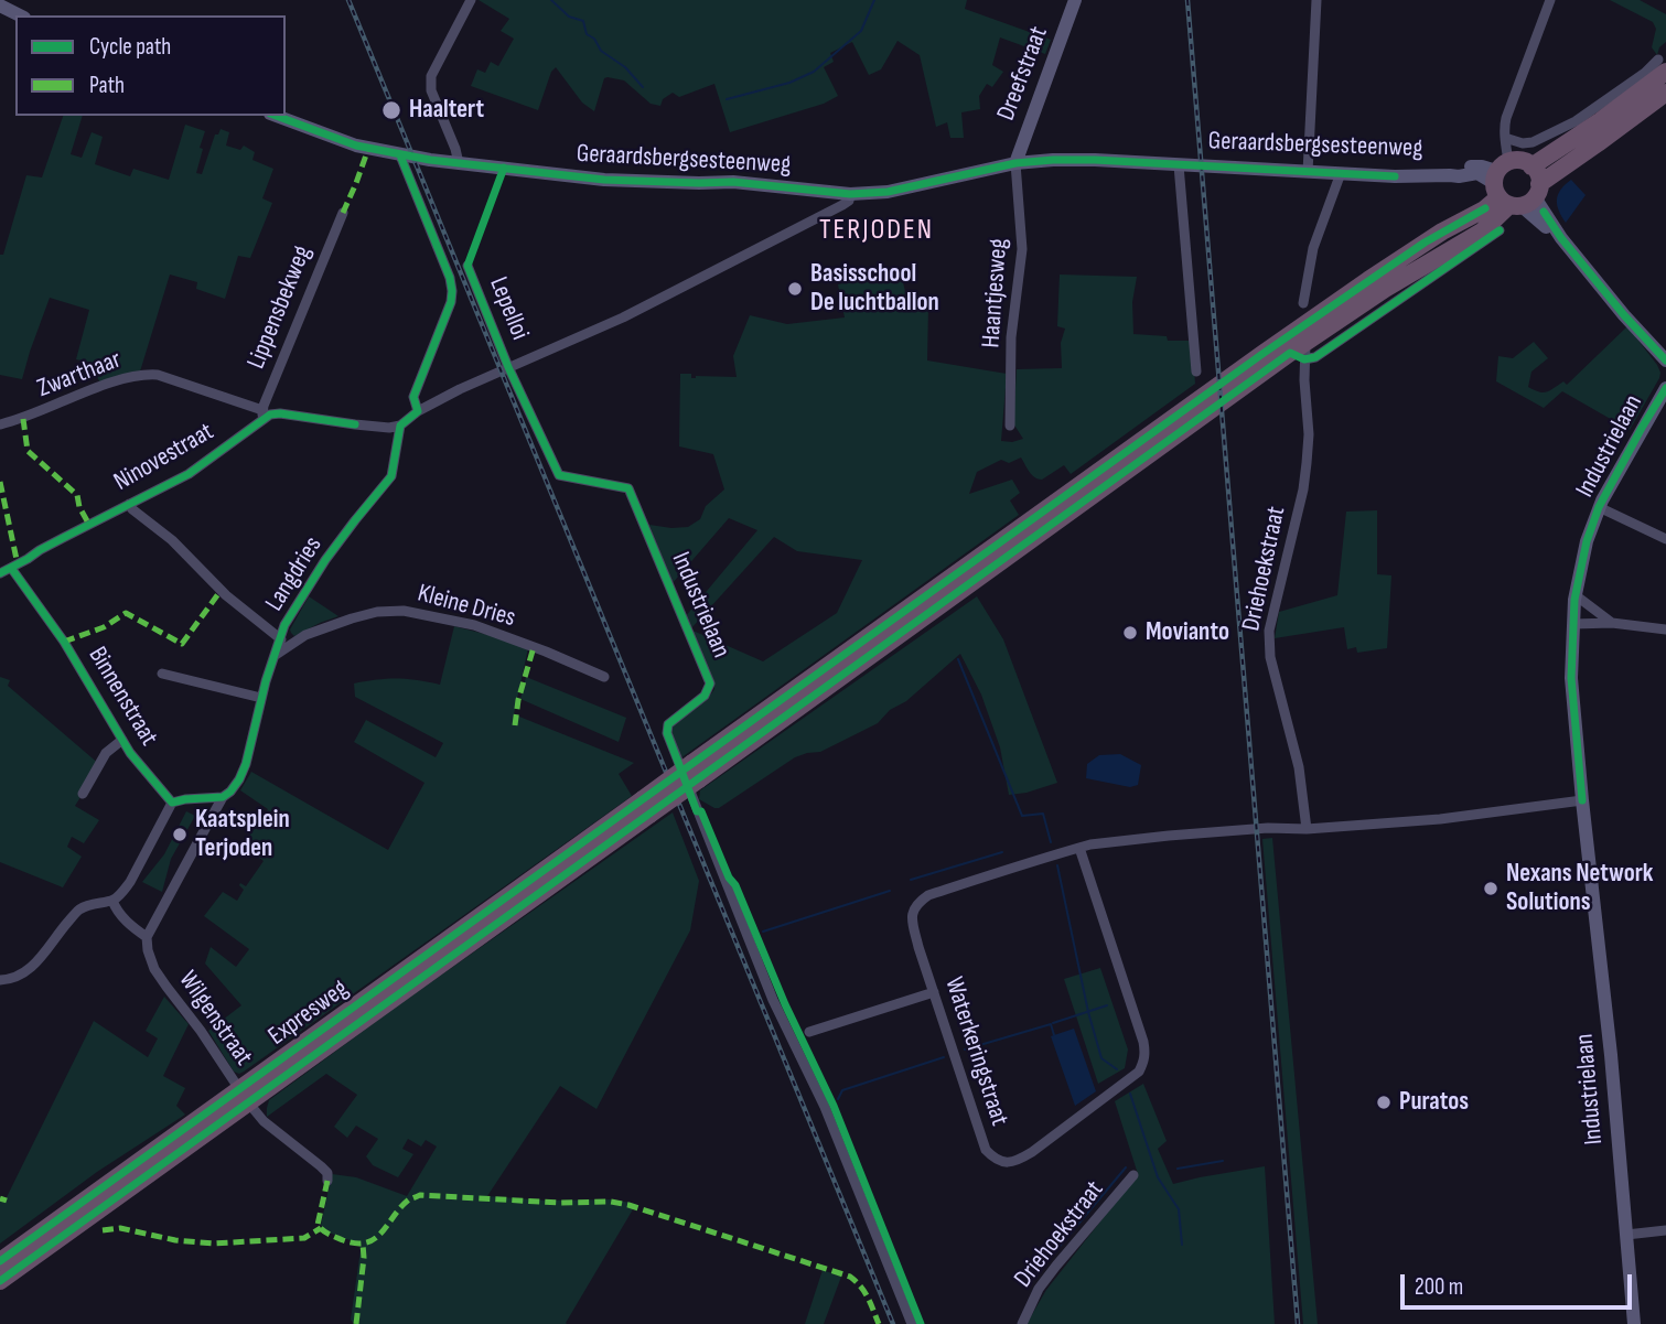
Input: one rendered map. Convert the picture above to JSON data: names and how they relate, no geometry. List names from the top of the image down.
{
  "streets": {
    "highway": ["Expresweg"],
    "street": [
      "Dreefstraat",
      "Geraardsbergsesteenweg",
      "Haantjesweg",
      "Lippensbekweg",
      "Lepelloi",
      "Zwarthaar",
      "Industrielaan",
      "Ninovestraat",
      "Driehoekstraat",
      "Langdries",
      "Kleine Dries",
      "Binnenstraat",
      "Wilgenstraat",
      "Waterkeringstraat"
    ]
  },
  "crossings": [
    ["Dreefstraat", "Geraardsbergsesteenweg"],
    ["Dreefstraat", "Haantjesweg"],
    ["Geraardsbergsesteenweg", "Haantjesweg"],
    ["Lippensbekweg", "Zwarthaar"],
    ["Lippensbekweg", "Ninovestraat"],
    ["Lepelloi", "Industrielaan"],
    ["Zwarthaar", "Ninovestraat"],
    ["Ninovestraat", "Langdries"],
    ["Ninovestraat", "Binnenstraat"],
    ["Driehoekstraat", "Waterkeringstraat"],
    ["Langdries", "Kleine Dries"],
    ["Langdries", "Wilgenstraat"],
    ["Expresweg", "Wilgenstraat"]
  ],
  "districts": ["TERJODEN"],
  "places": [
    "Haaltert",
    "Basisschool De luchtballon",
    "Movianto",
    "Kaatsplein Terjoden",
    "Nexans Network Solutions",
    "Puratos"
  ],
  "legend": ["Cycle path", "Path"],
  "scale_bar": "200 m"
}
